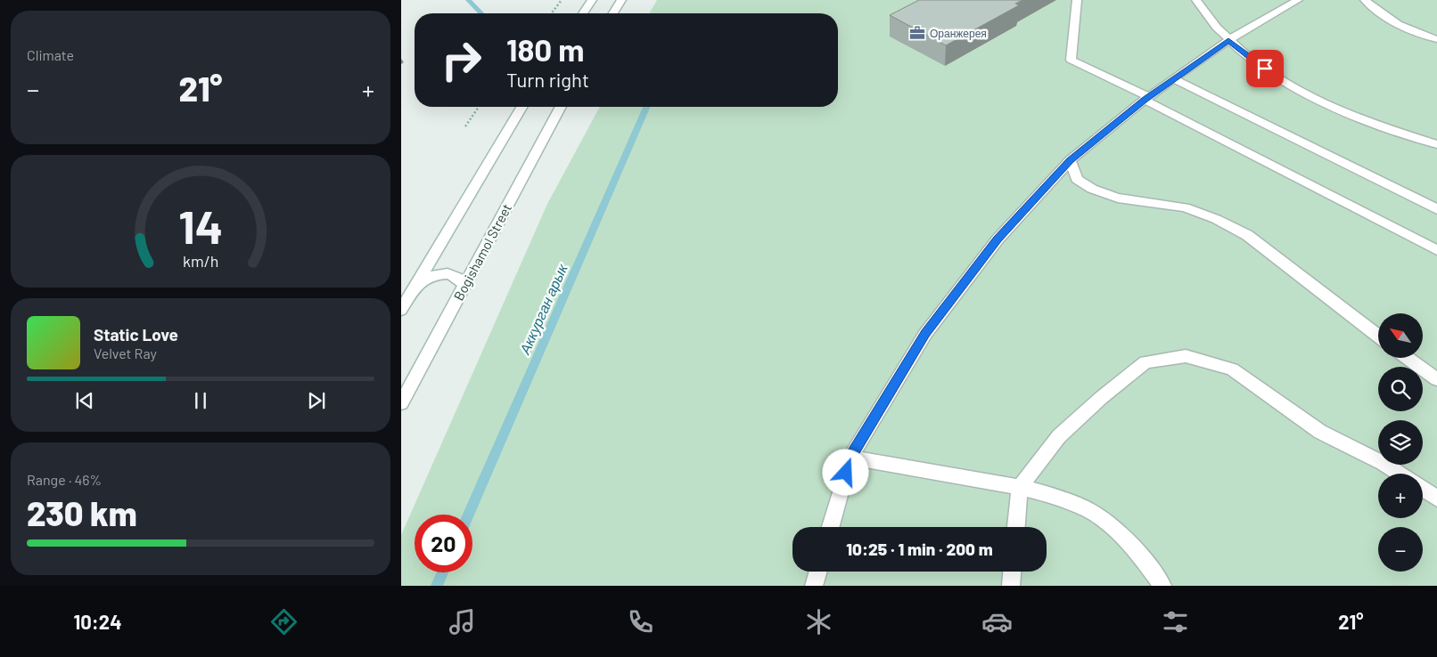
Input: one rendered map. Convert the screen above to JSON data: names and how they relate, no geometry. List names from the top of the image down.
{
  "streets": {
    "main road": ["Bogishamol Street"]
  },
  "water": ["Аккурган арык"],
  "places": {
    "office": ["Оранжерея"]
  },
  "north": "top left",
  "page": {
    "tile": [
      "Climate",
      ["Range · 46%", "230 km"]
    ],
    "turn": ["180 m", "Turn right"],
    "heat": ["−", "21°", "+"],
    "map_buttons": ["+", "−"],
    "song": ["Static Love", "Velvet Ray"],
    "limit": "20",
    "trip": "10:25 · 1 min · 200 m",
    "tabs": ["10:24", "21°"],
    "gauge": ["14", "km/h"]
  }
}
